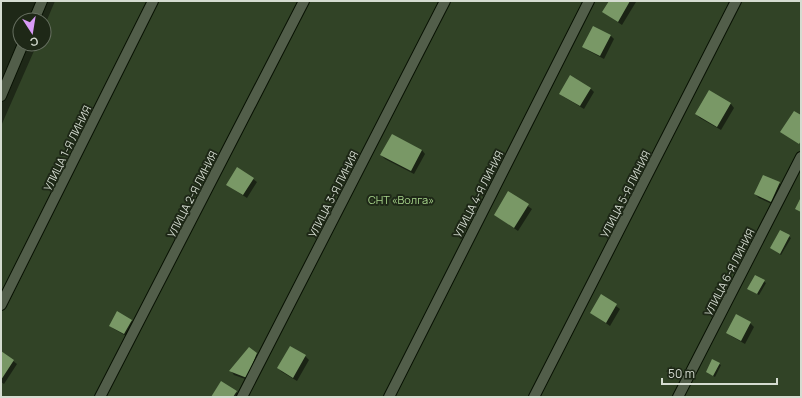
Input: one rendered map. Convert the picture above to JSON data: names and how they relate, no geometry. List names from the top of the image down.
{
  "streets": {
    "street": [
      "УЛИЦА 1-Я ЛИНИЯ",
      "УЛИЦА 2-Я ЛИНИЯ",
      "УЛИЦА 3-Я ЛИНИЯ",
      "УЛИЦА 4-Я ЛИНИЯ",
      "УЛИЦА 5-Я ЛИНИЯ",
      "УЛИЦА 6-Я ЛИНИЯ"
    ]
  },
  "parks": ["СНТ «Волга»"],
  "scale_bar": "50 m",
  "north": "bottom"
}
